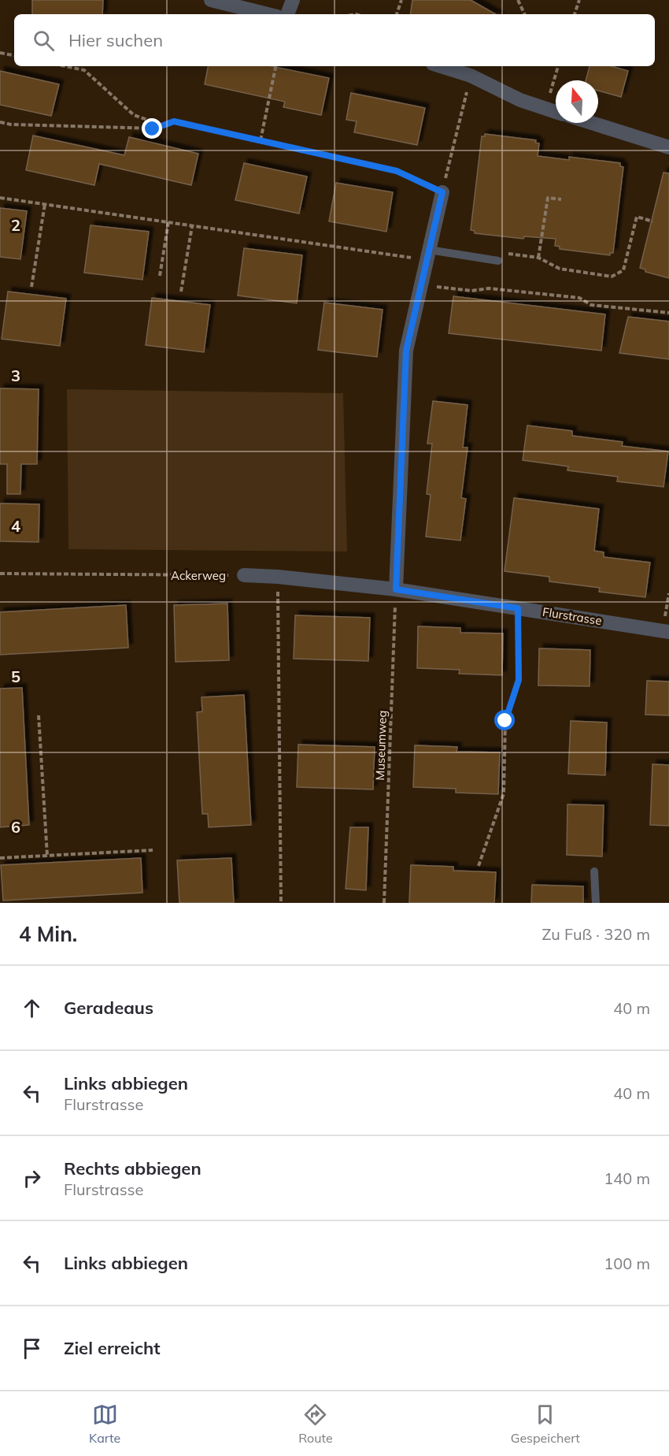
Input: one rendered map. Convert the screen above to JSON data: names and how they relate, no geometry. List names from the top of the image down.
{
  "streets": {
    "street": ["Flurstrasse"],
    "path": ["Ackerweg", "Museumweg"]
  },
  "crossings": [
    ["Flurstrasse", "Museumweg"]
  ],
  "north": "top",
  "page": {
    "search": "Hier suchen",
    "heading": ["4 Min.", "Zu Fuß · 320 m"],
    "list": [
      ["Geradeaus", "40 m"],
      ["Links abbiegen", "Flurstrasse", "40 m"],
      ["Rechts abbiegen", "Flurstrasse", "140 m"],
      ["Links abbiegen", "100 m"],
      "Ziel erreicht"
    ],
    "nav": ["Karte", "Route", "Gespeichert"]
  },
  "grid": {
    "rows": [
      "2",
      "3",
      "4",
      "5",
      "6"
    ]
  }
}
